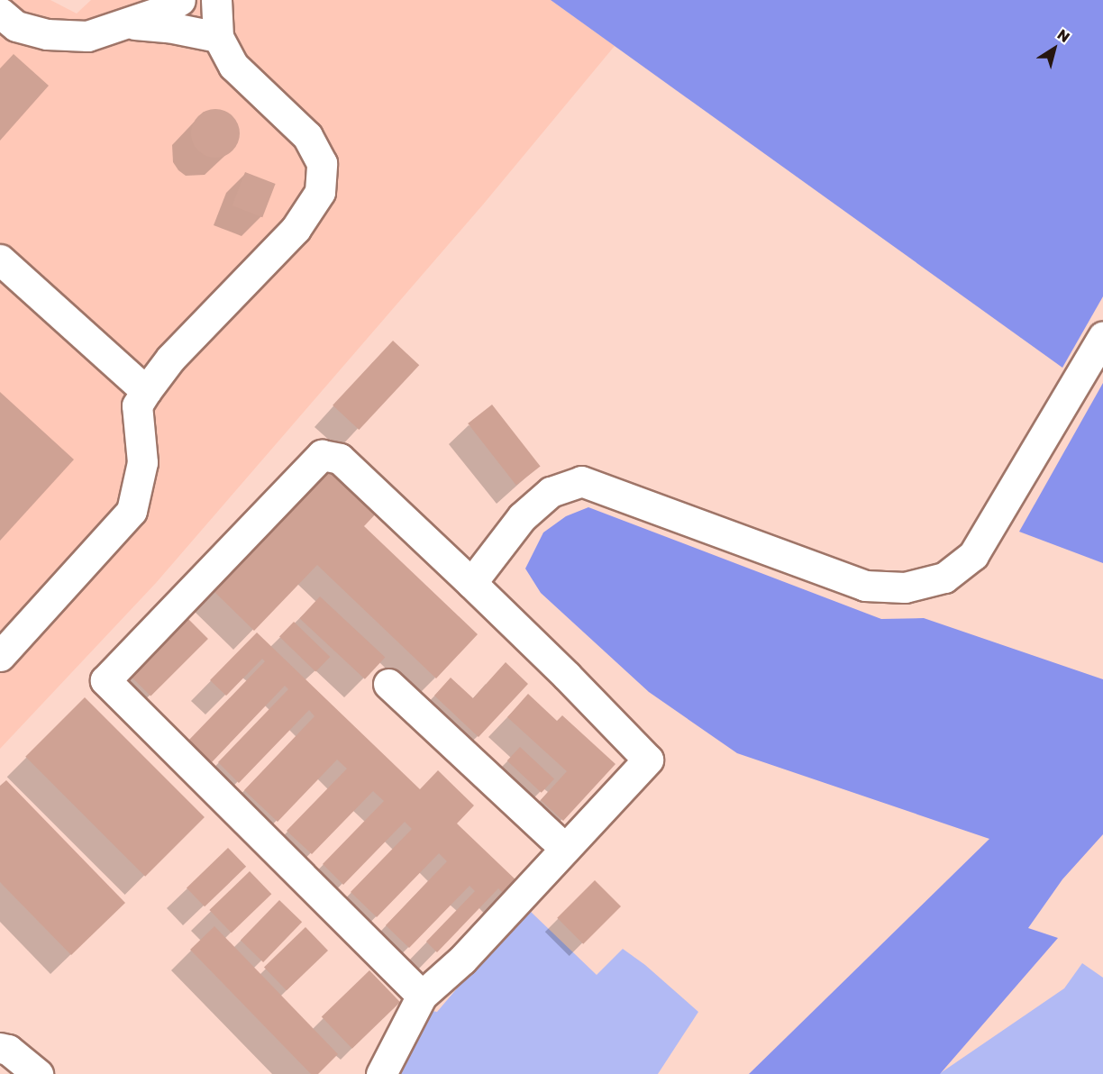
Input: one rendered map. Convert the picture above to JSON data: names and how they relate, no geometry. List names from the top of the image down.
{
  "north": "top right"
}
